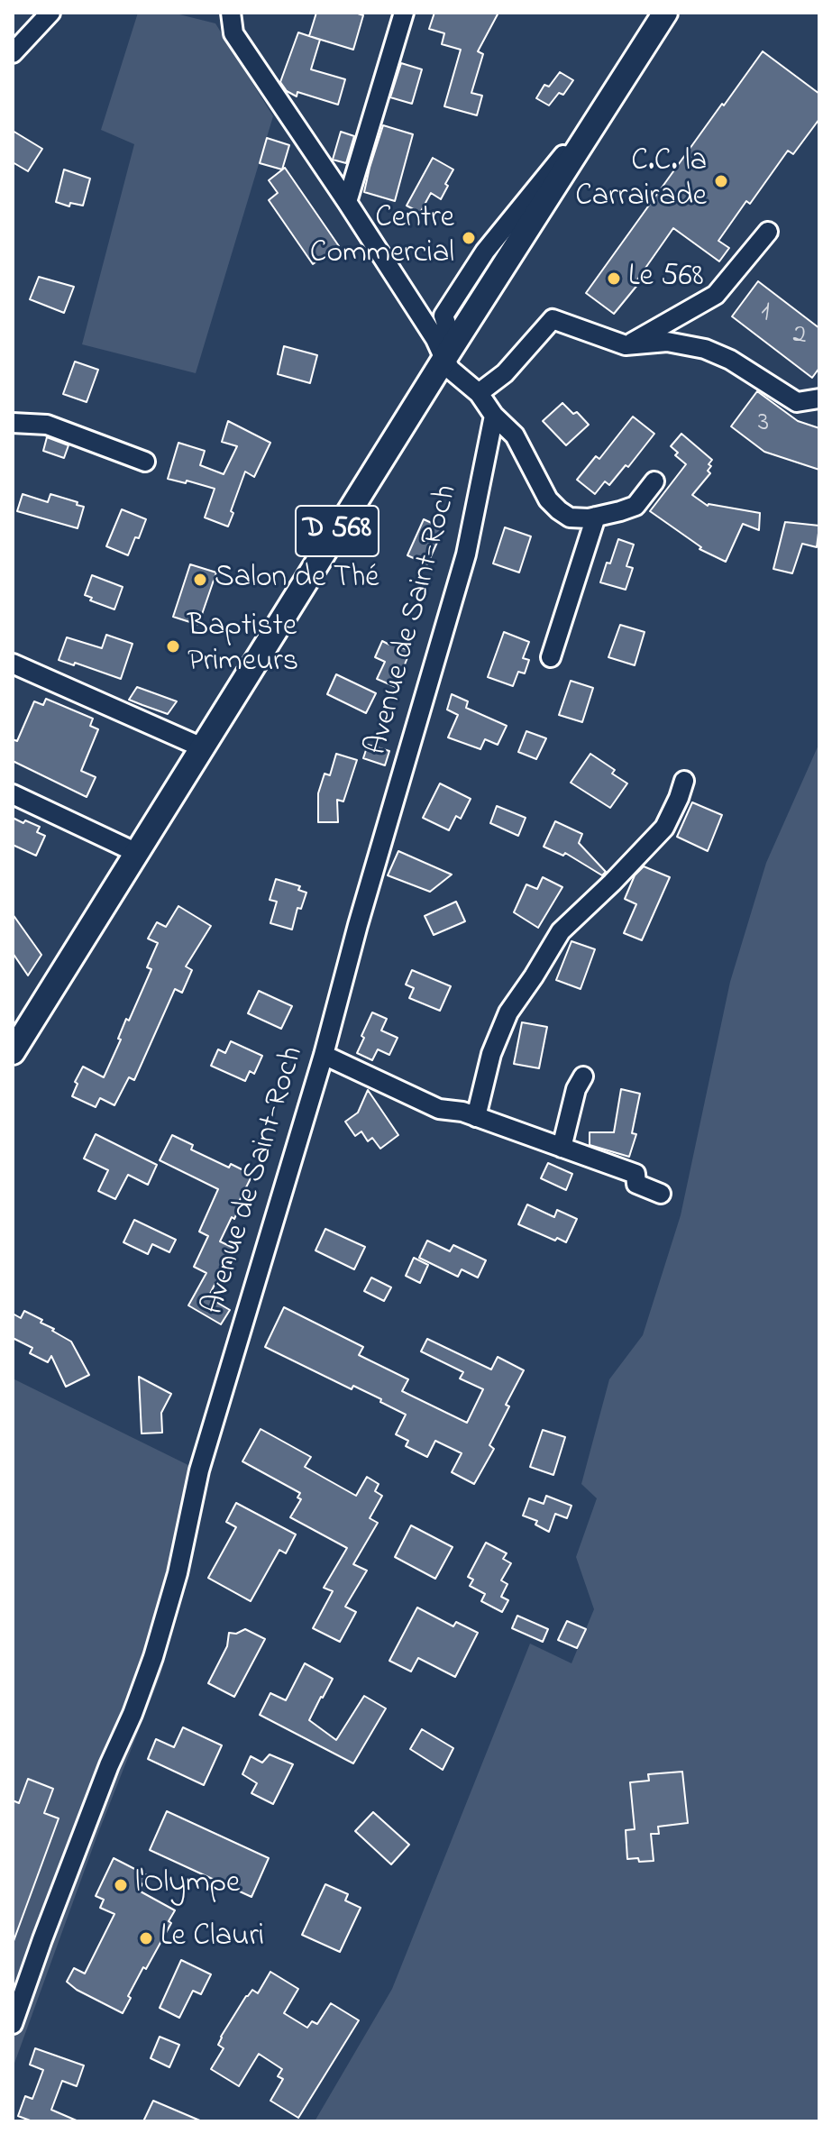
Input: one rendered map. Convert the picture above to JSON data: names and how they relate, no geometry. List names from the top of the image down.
{
  "streets": {
    "main road": ["D 568"],
    "street": ["Avenue de Saint-Roch"]
  },
  "places": [
    "C.C. la Carrairade",
    "Centre Commercial",
    "Le 568",
    "Salon de Thé",
    "Baptiste Primeurs",
    "l'Olympe",
    "Le Clauri"
  ],
  "house_numbers": ["1", "2", "3"]
}
